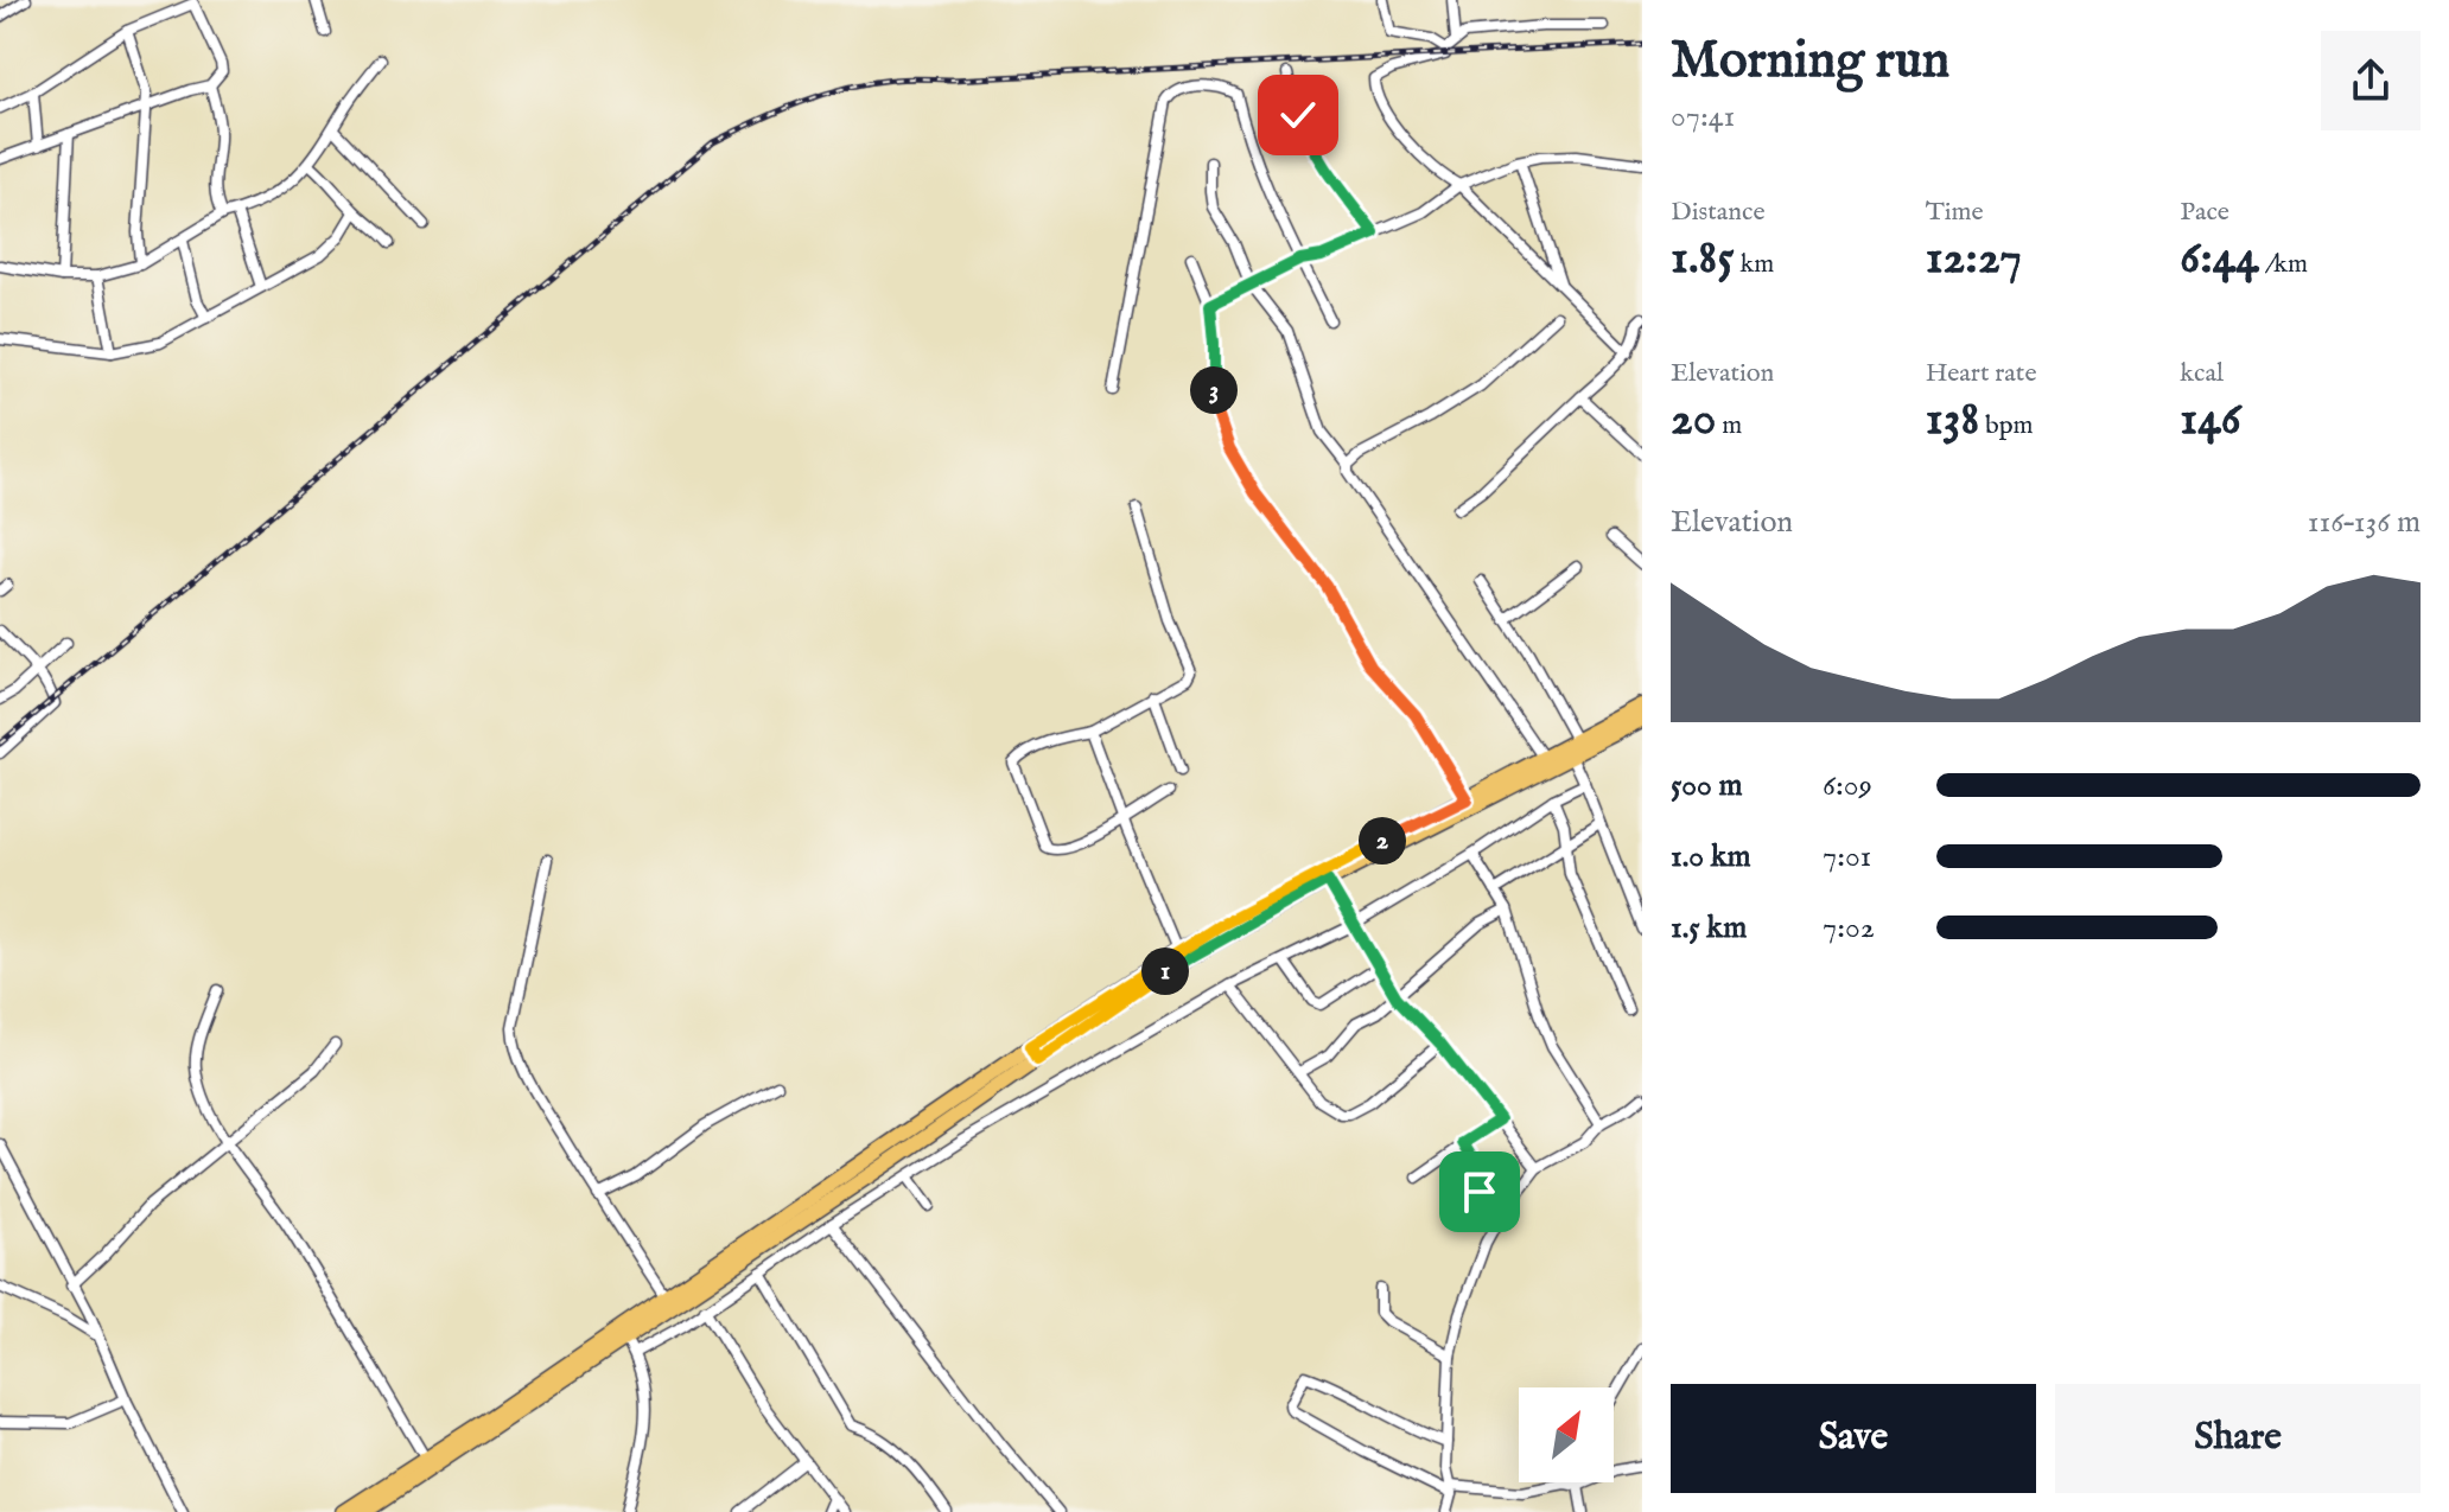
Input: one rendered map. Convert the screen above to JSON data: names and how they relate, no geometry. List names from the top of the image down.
{
  "north": "top right",
  "page": {
    "heading": ["Morning run", "07:41"],
    "stats": [
      ["Distance", "1.85 km"],
      ["Time", "12:27"],
      ["Pace", "6:44 /km"],
      ["Elevation", "20 m"],
      ["Heart rate", "138 bpm"],
      ["kcal", "146"]
    ],
    "pins": ["3", "2", "1"],
    "chart": ["Elevation", "116–136 m"],
    "list": [
      {
        "name": "500 m",
        "note": "6:09"
      },
      {
        "name": "1.0 km",
        "note": "7:01"
      },
      {
        "name": "1.5 km",
        "note": "7:02"
      }
    ],
    "buttons": ["Save", "Share"]
  }
}
